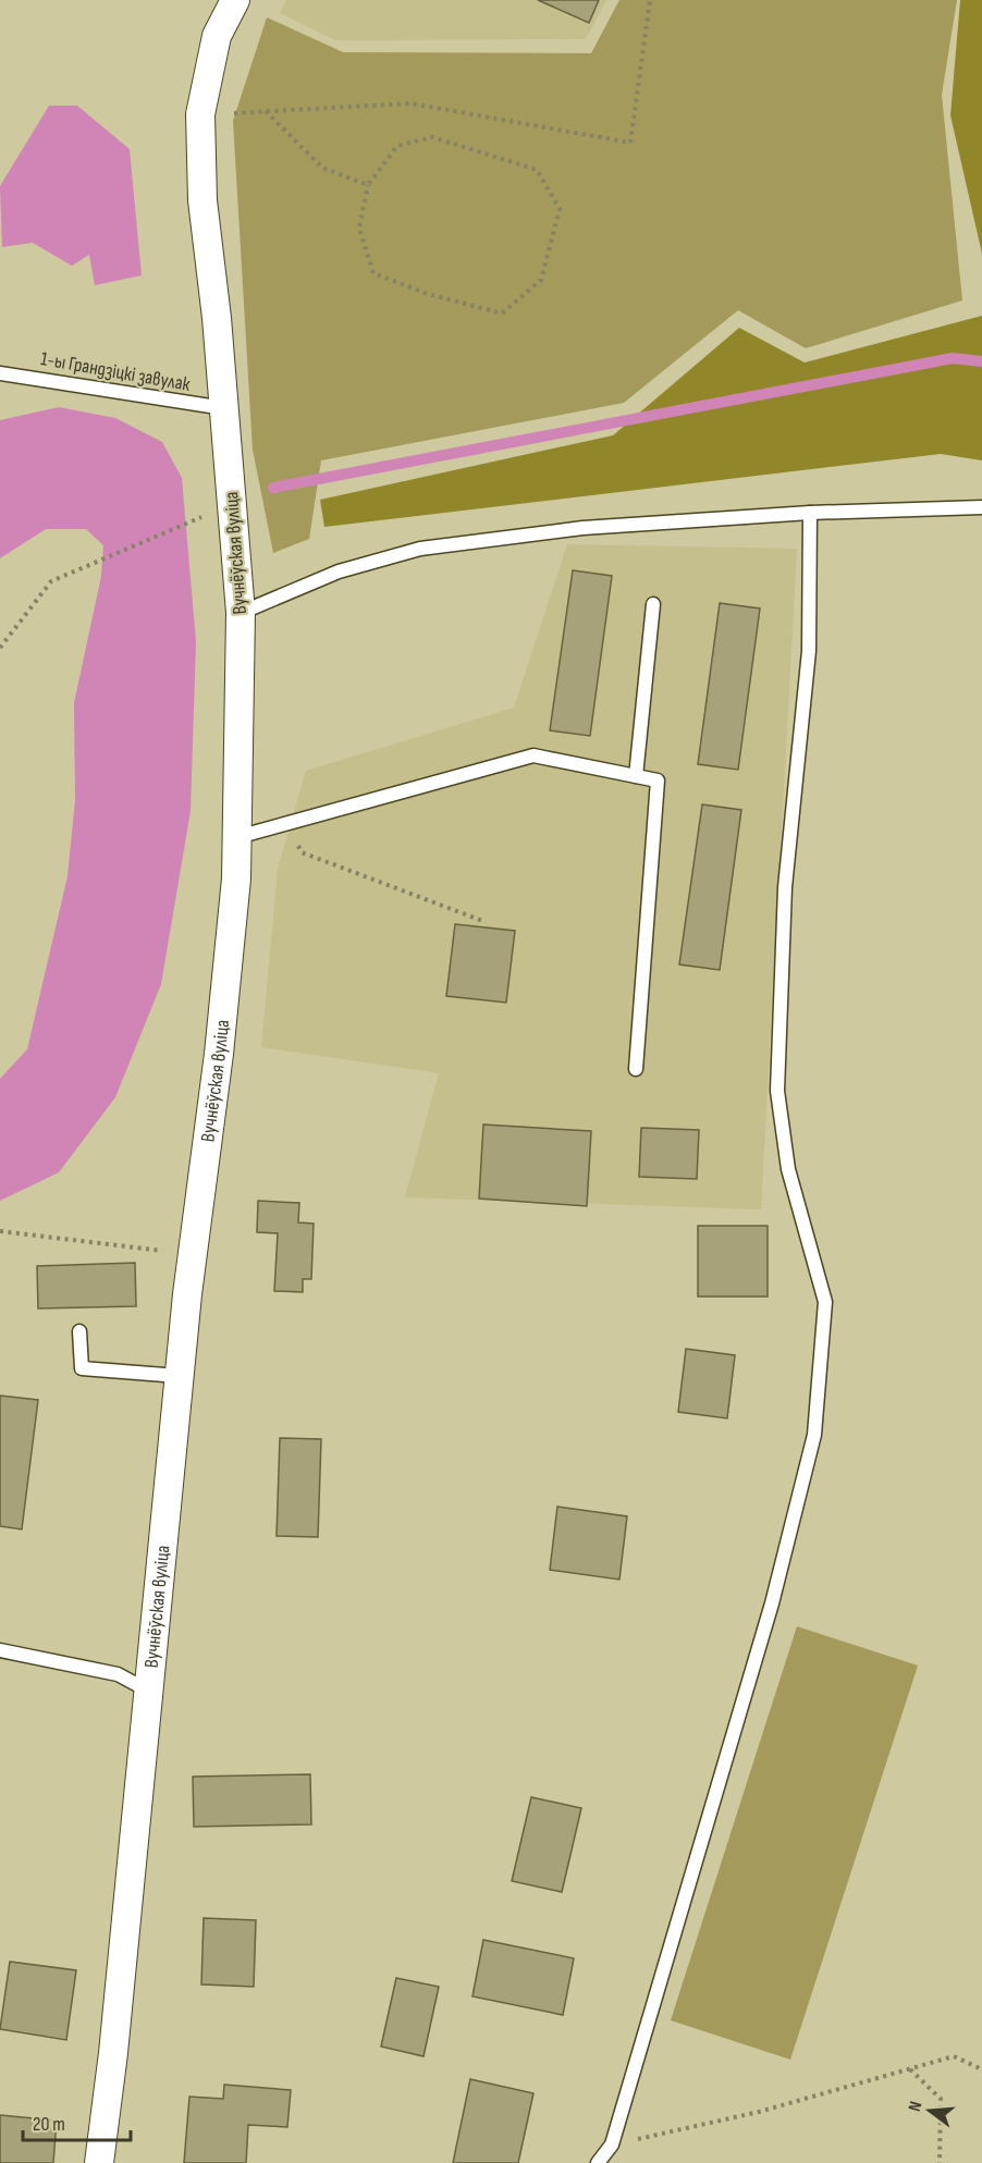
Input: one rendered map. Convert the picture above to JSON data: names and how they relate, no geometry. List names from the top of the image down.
{
  "streets": {
    "street": ["Вучнёўская вуліца"],
    "lane": ["1-ы Грандзіцкі завулак"]
  },
  "crossings": [
    ["1-ы Грандзіцкі завулак", "Вучнёўская вуліца"]
  ],
  "scale_bar": "20 m",
  "north": "left"
}
